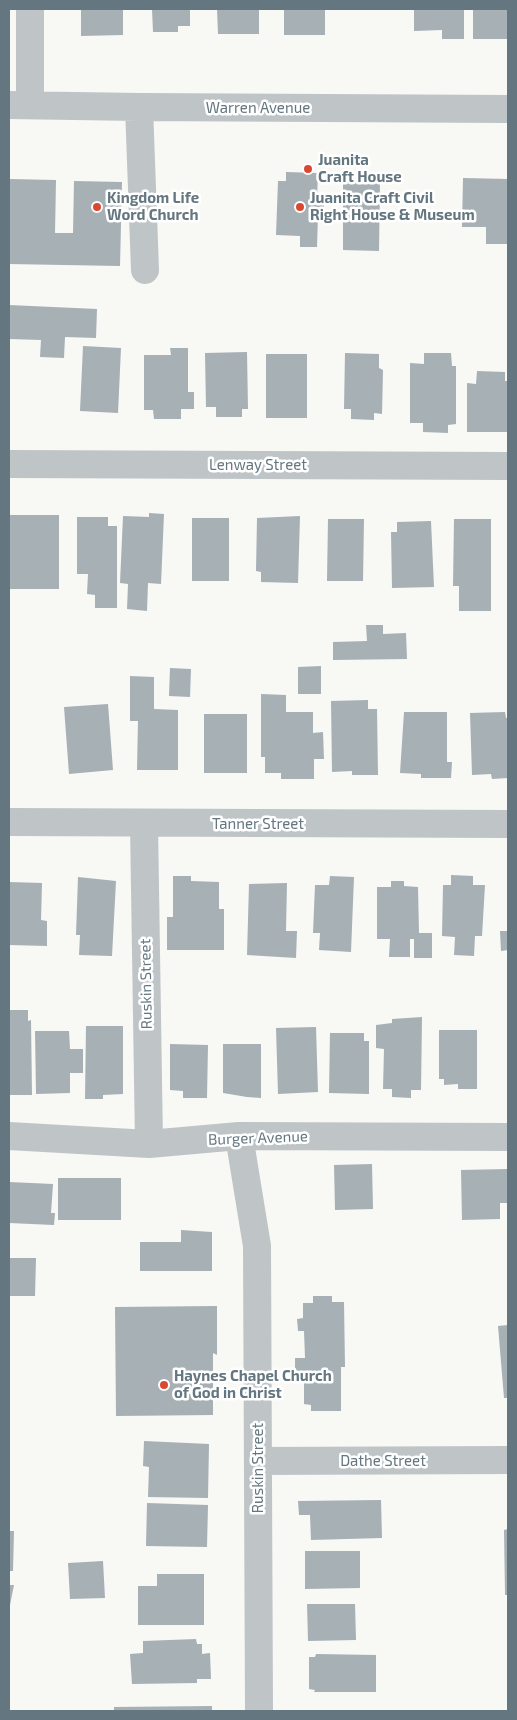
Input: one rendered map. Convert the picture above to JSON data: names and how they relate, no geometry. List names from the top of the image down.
{
  "streets": {
    "street": [
      "Warren Avenue",
      "Lenway Street",
      "Tanner Street",
      "Ruskin Street",
      "Burger Avenue",
      "Dathe Street"
    ]
  },
  "crossings": [
    ["Tanner Street", "Ruskin Street"],
    ["Ruskin Street", "Burger Avenue"],
    ["Ruskin Street", "Dathe Street"]
  ],
  "places": [
    "Juanita Craft House",
    "Kingdom Life Word Church",
    "Juanita Craft Civil Right House & Museum",
    "Haynes Chapel Church of God in Christ"
  ]
}
